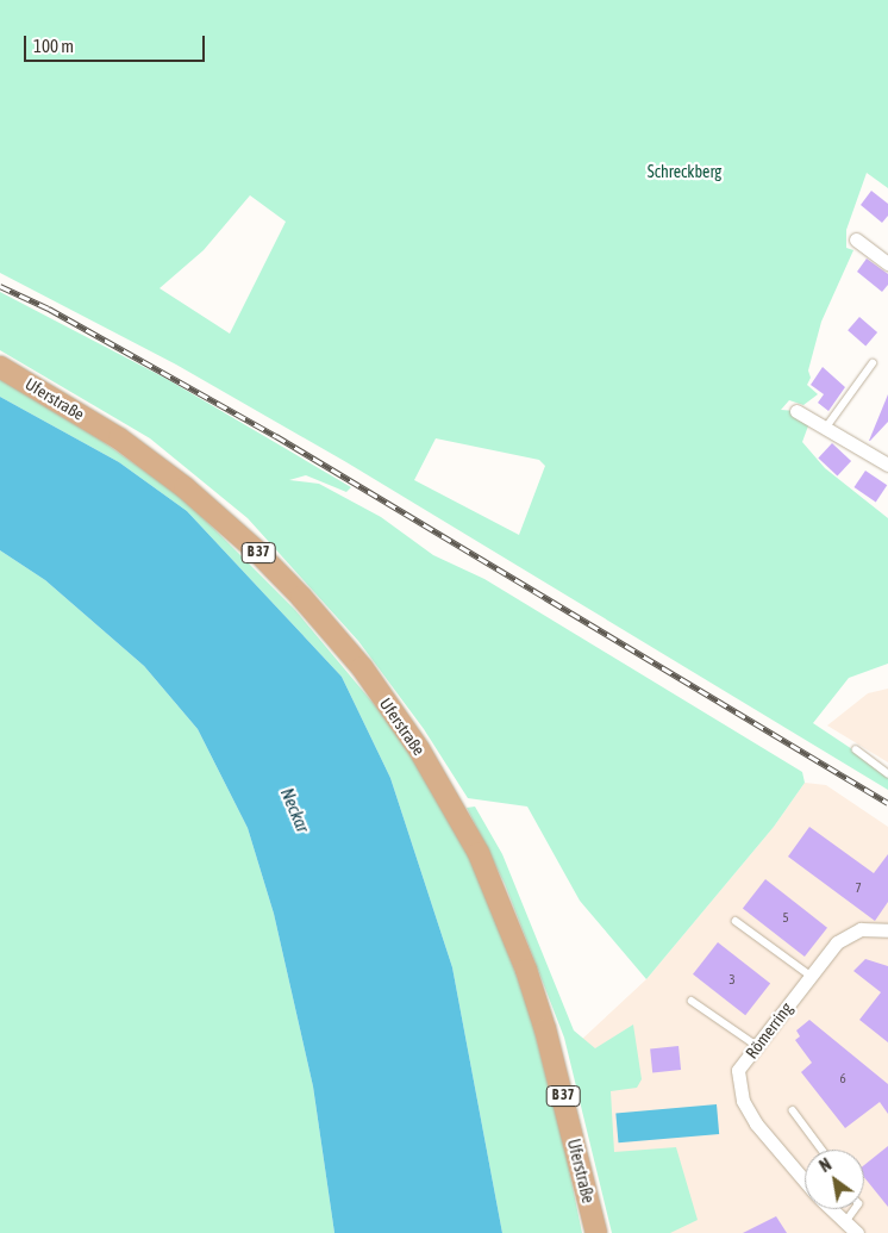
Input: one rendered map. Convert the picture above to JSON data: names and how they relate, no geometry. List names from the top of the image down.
{
  "streets": {
    "main road": ["Uferstraße", "B 37"],
    "street": ["Römerring"]
  },
  "water": ["Neckar"],
  "parks": ["Schreckberg"],
  "house_numbers": [
    "7",
    "5",
    "3",
    "6"
  ],
  "scale_bar": "100 m",
  "north": "top left"
}
